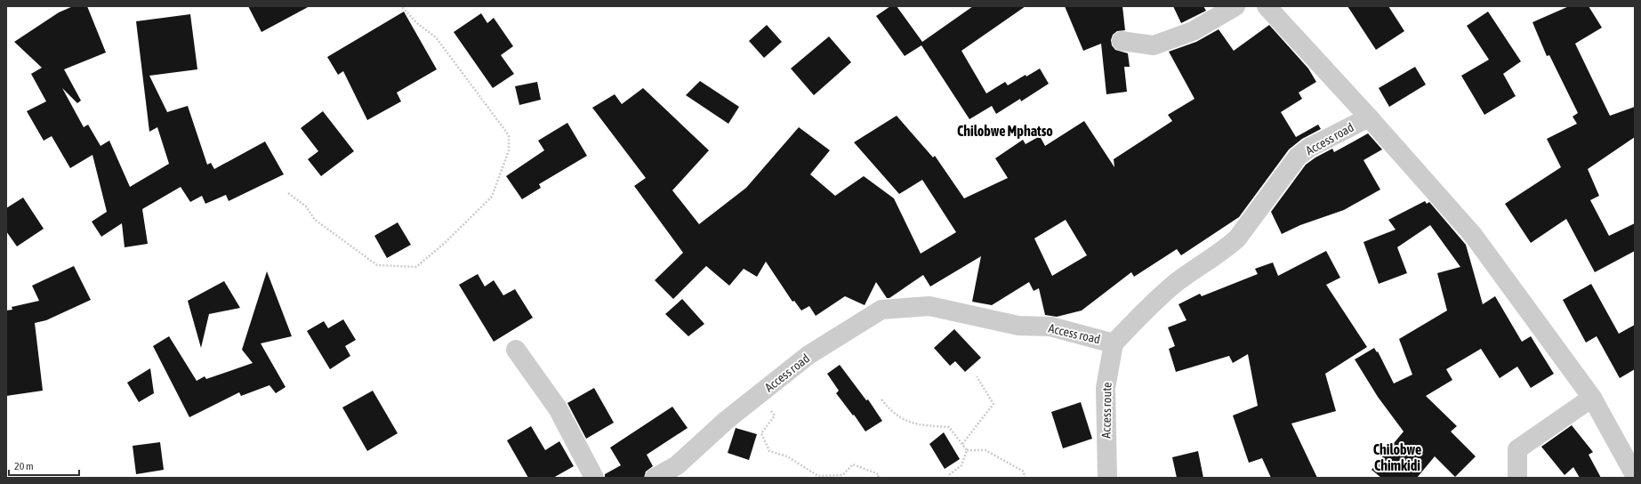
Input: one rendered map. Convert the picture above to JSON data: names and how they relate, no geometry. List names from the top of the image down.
{
  "streets": {
    "street": ["Access road", "Access route"]
  },
  "crossings": [
    ["Access road", "Access route"]
  ],
  "districts": ["Chilobwe Mphatso", "Chilobwe Chimkidi"],
  "scale_bar": "20 m"
}
